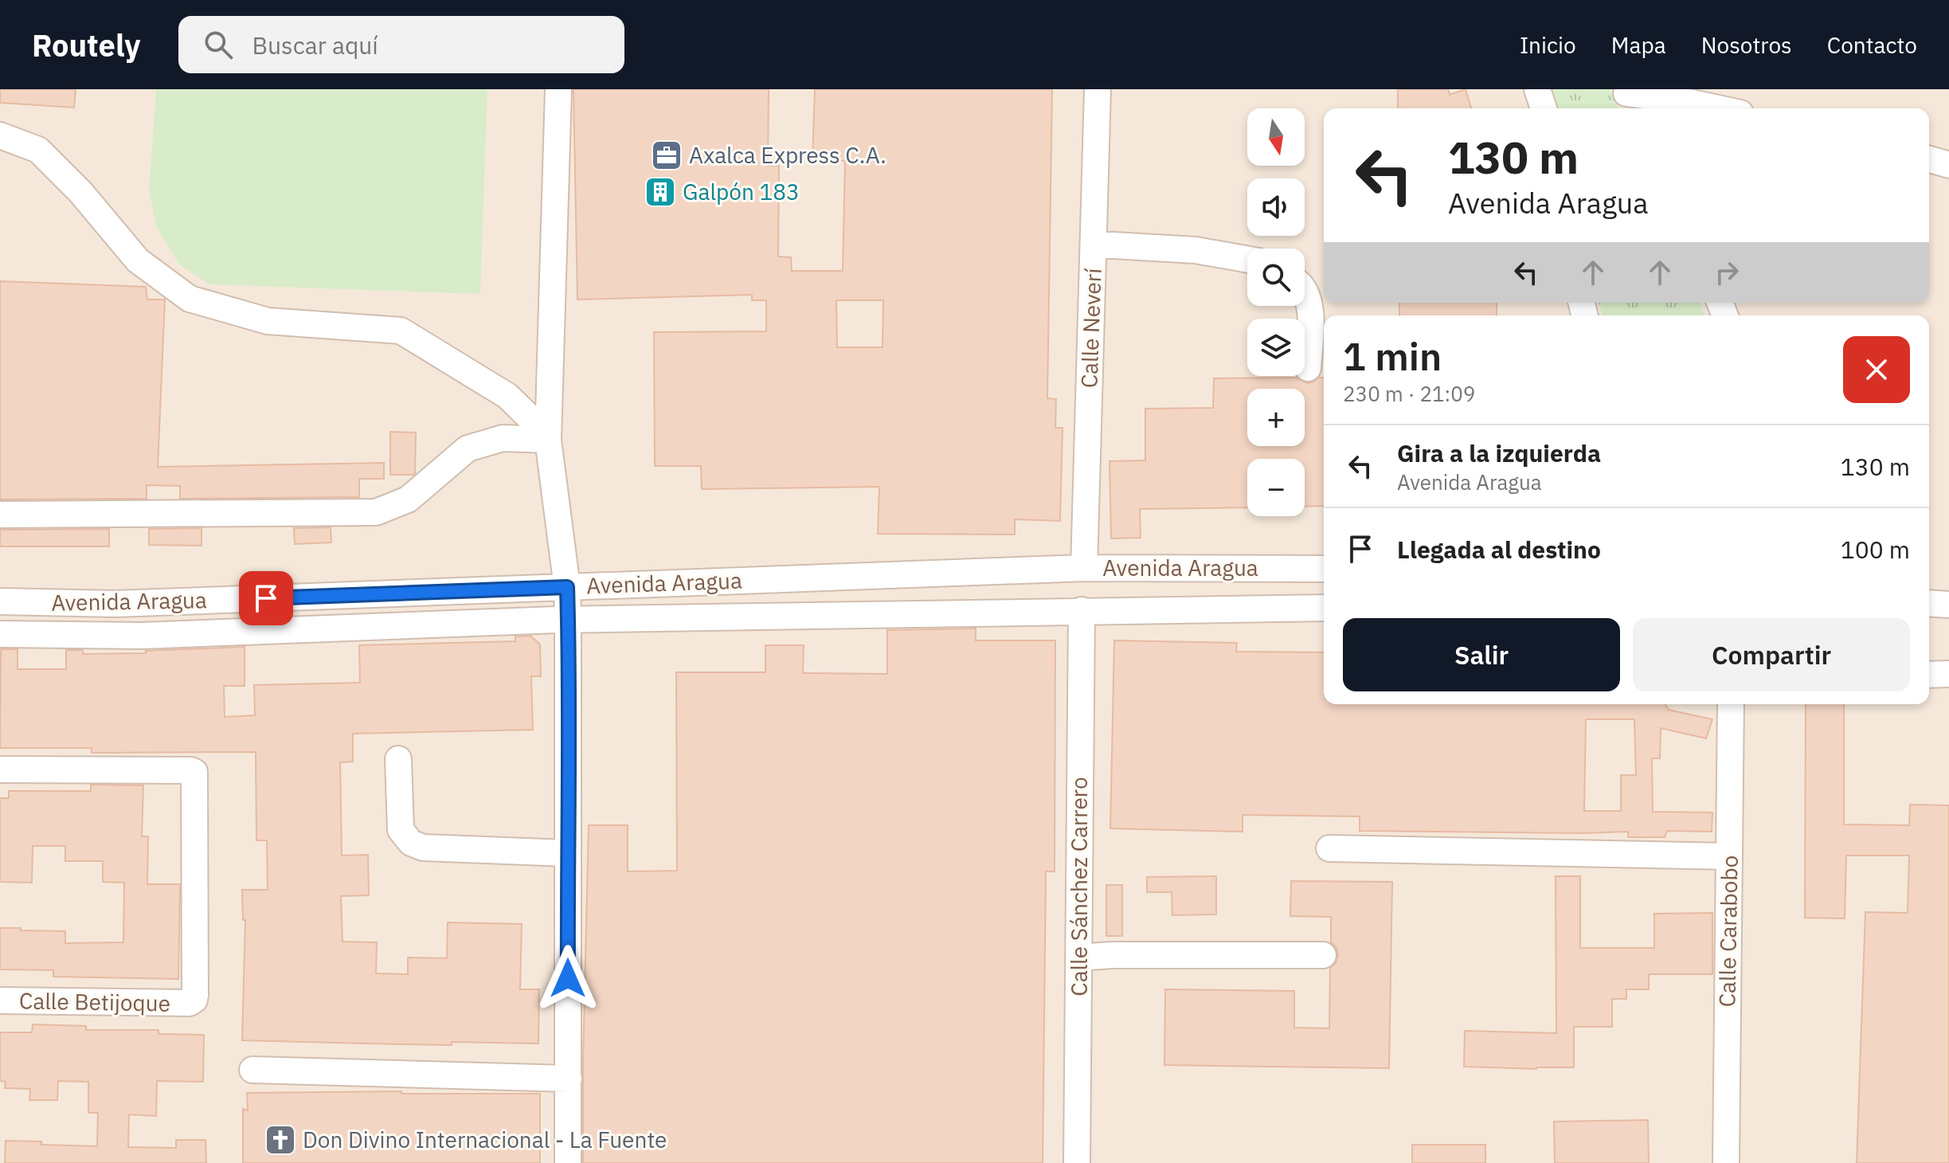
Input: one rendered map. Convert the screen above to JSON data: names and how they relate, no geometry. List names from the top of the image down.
{
  "streets": {
    "street": [
      "Calle Neverí",
      "Avenida Aragua",
      "Calle Sánchez Carrero",
      "Calle Carabobo",
      "Calle Betijoque"
    ]
  },
  "crossings": [
    ["Calle Neverí", "Avenida Aragua"],
    ["Avenida Aragua", "Calle Sánchez Carrero"]
  ],
  "places": {
    "office": ["Axalca Express C.A."],
    "building": ["Galpón 183"],
    "church": ["Don Divino Internacional - La Fuente"]
  },
  "north": "bottom",
  "page": {
    "header": "Routely",
    "search": "Buscar aquí",
    "nav": [
      "Inicio",
      "Mapa",
      "Nosotros",
      "Contacto"
    ],
    "map_buttons": ["+", "−"],
    "turn": ["130 m", "Avenida Aragua"],
    "heading": ["1 min", "230 m · 21:09"],
    "list": [
      {
        "name": "Gira a la izquierda",
        "note": "Avenida Aragua",
        "value": "130 m"
      },
      {
        "name": "Llegada al destino",
        "value": "100 m"
      }
    ],
    "buttons": ["Salir", "Compartir"]
  }
}
